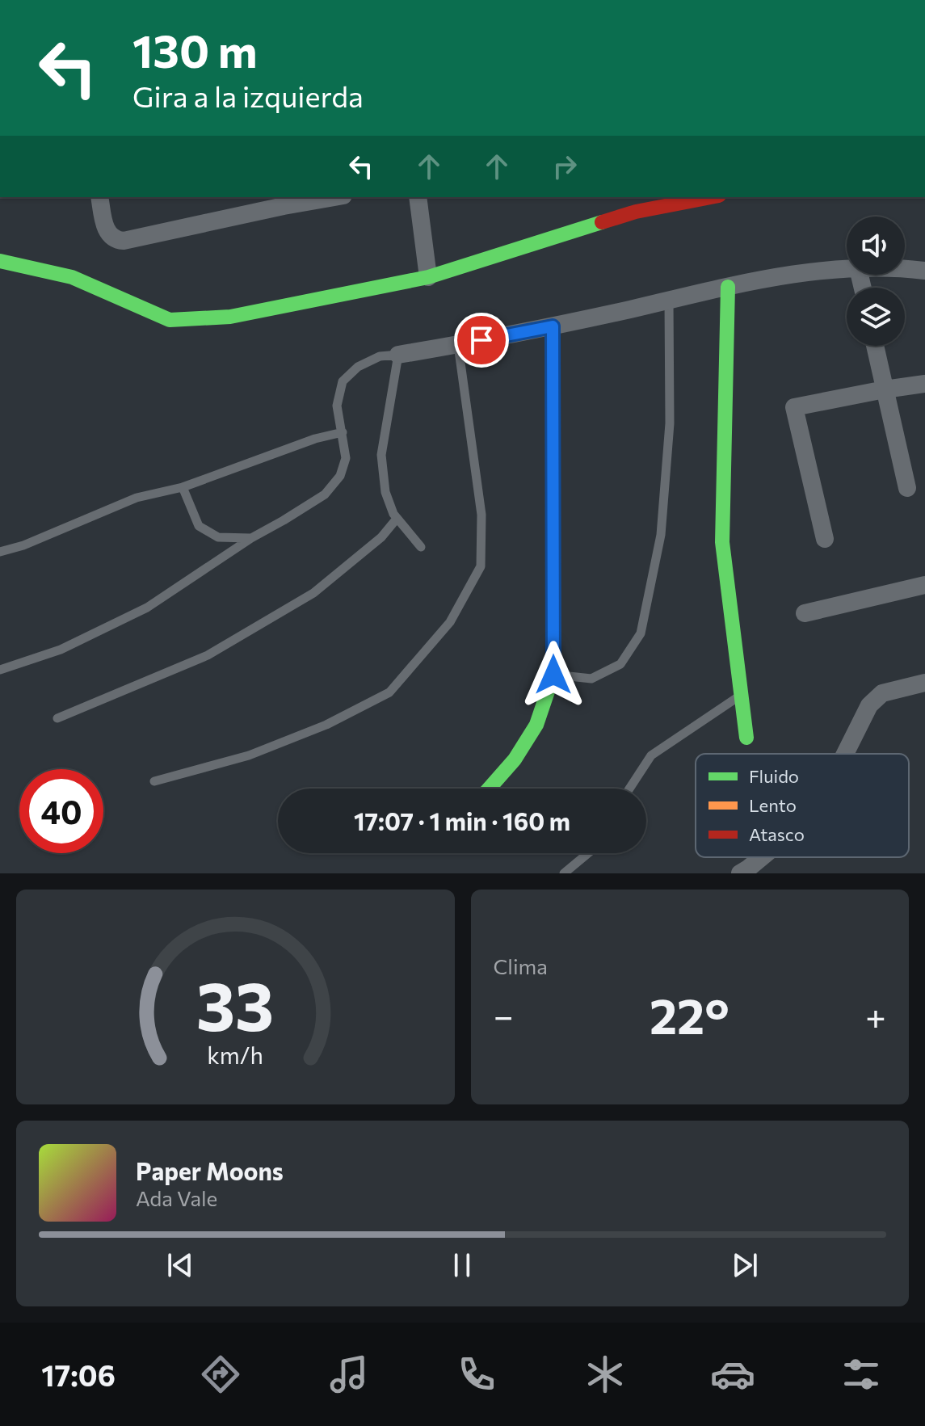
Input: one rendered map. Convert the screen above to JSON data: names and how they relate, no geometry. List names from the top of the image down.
{
  "legend": ["Fluido", "Lento", "Atasco"],
  "page": {
    "turn": ["130 m", "Gira a la izquierda"],
    "limit": "40",
    "trip": "17:07 · 1 min · 160 m",
    "tile": "Clima",
    "heat": ["−", "22°", "+"],
    "song": ["Paper Moons", "Ada Vale"],
    "tabs": "17:06",
    "gauge": ["33", "km/h"]
  }
}
